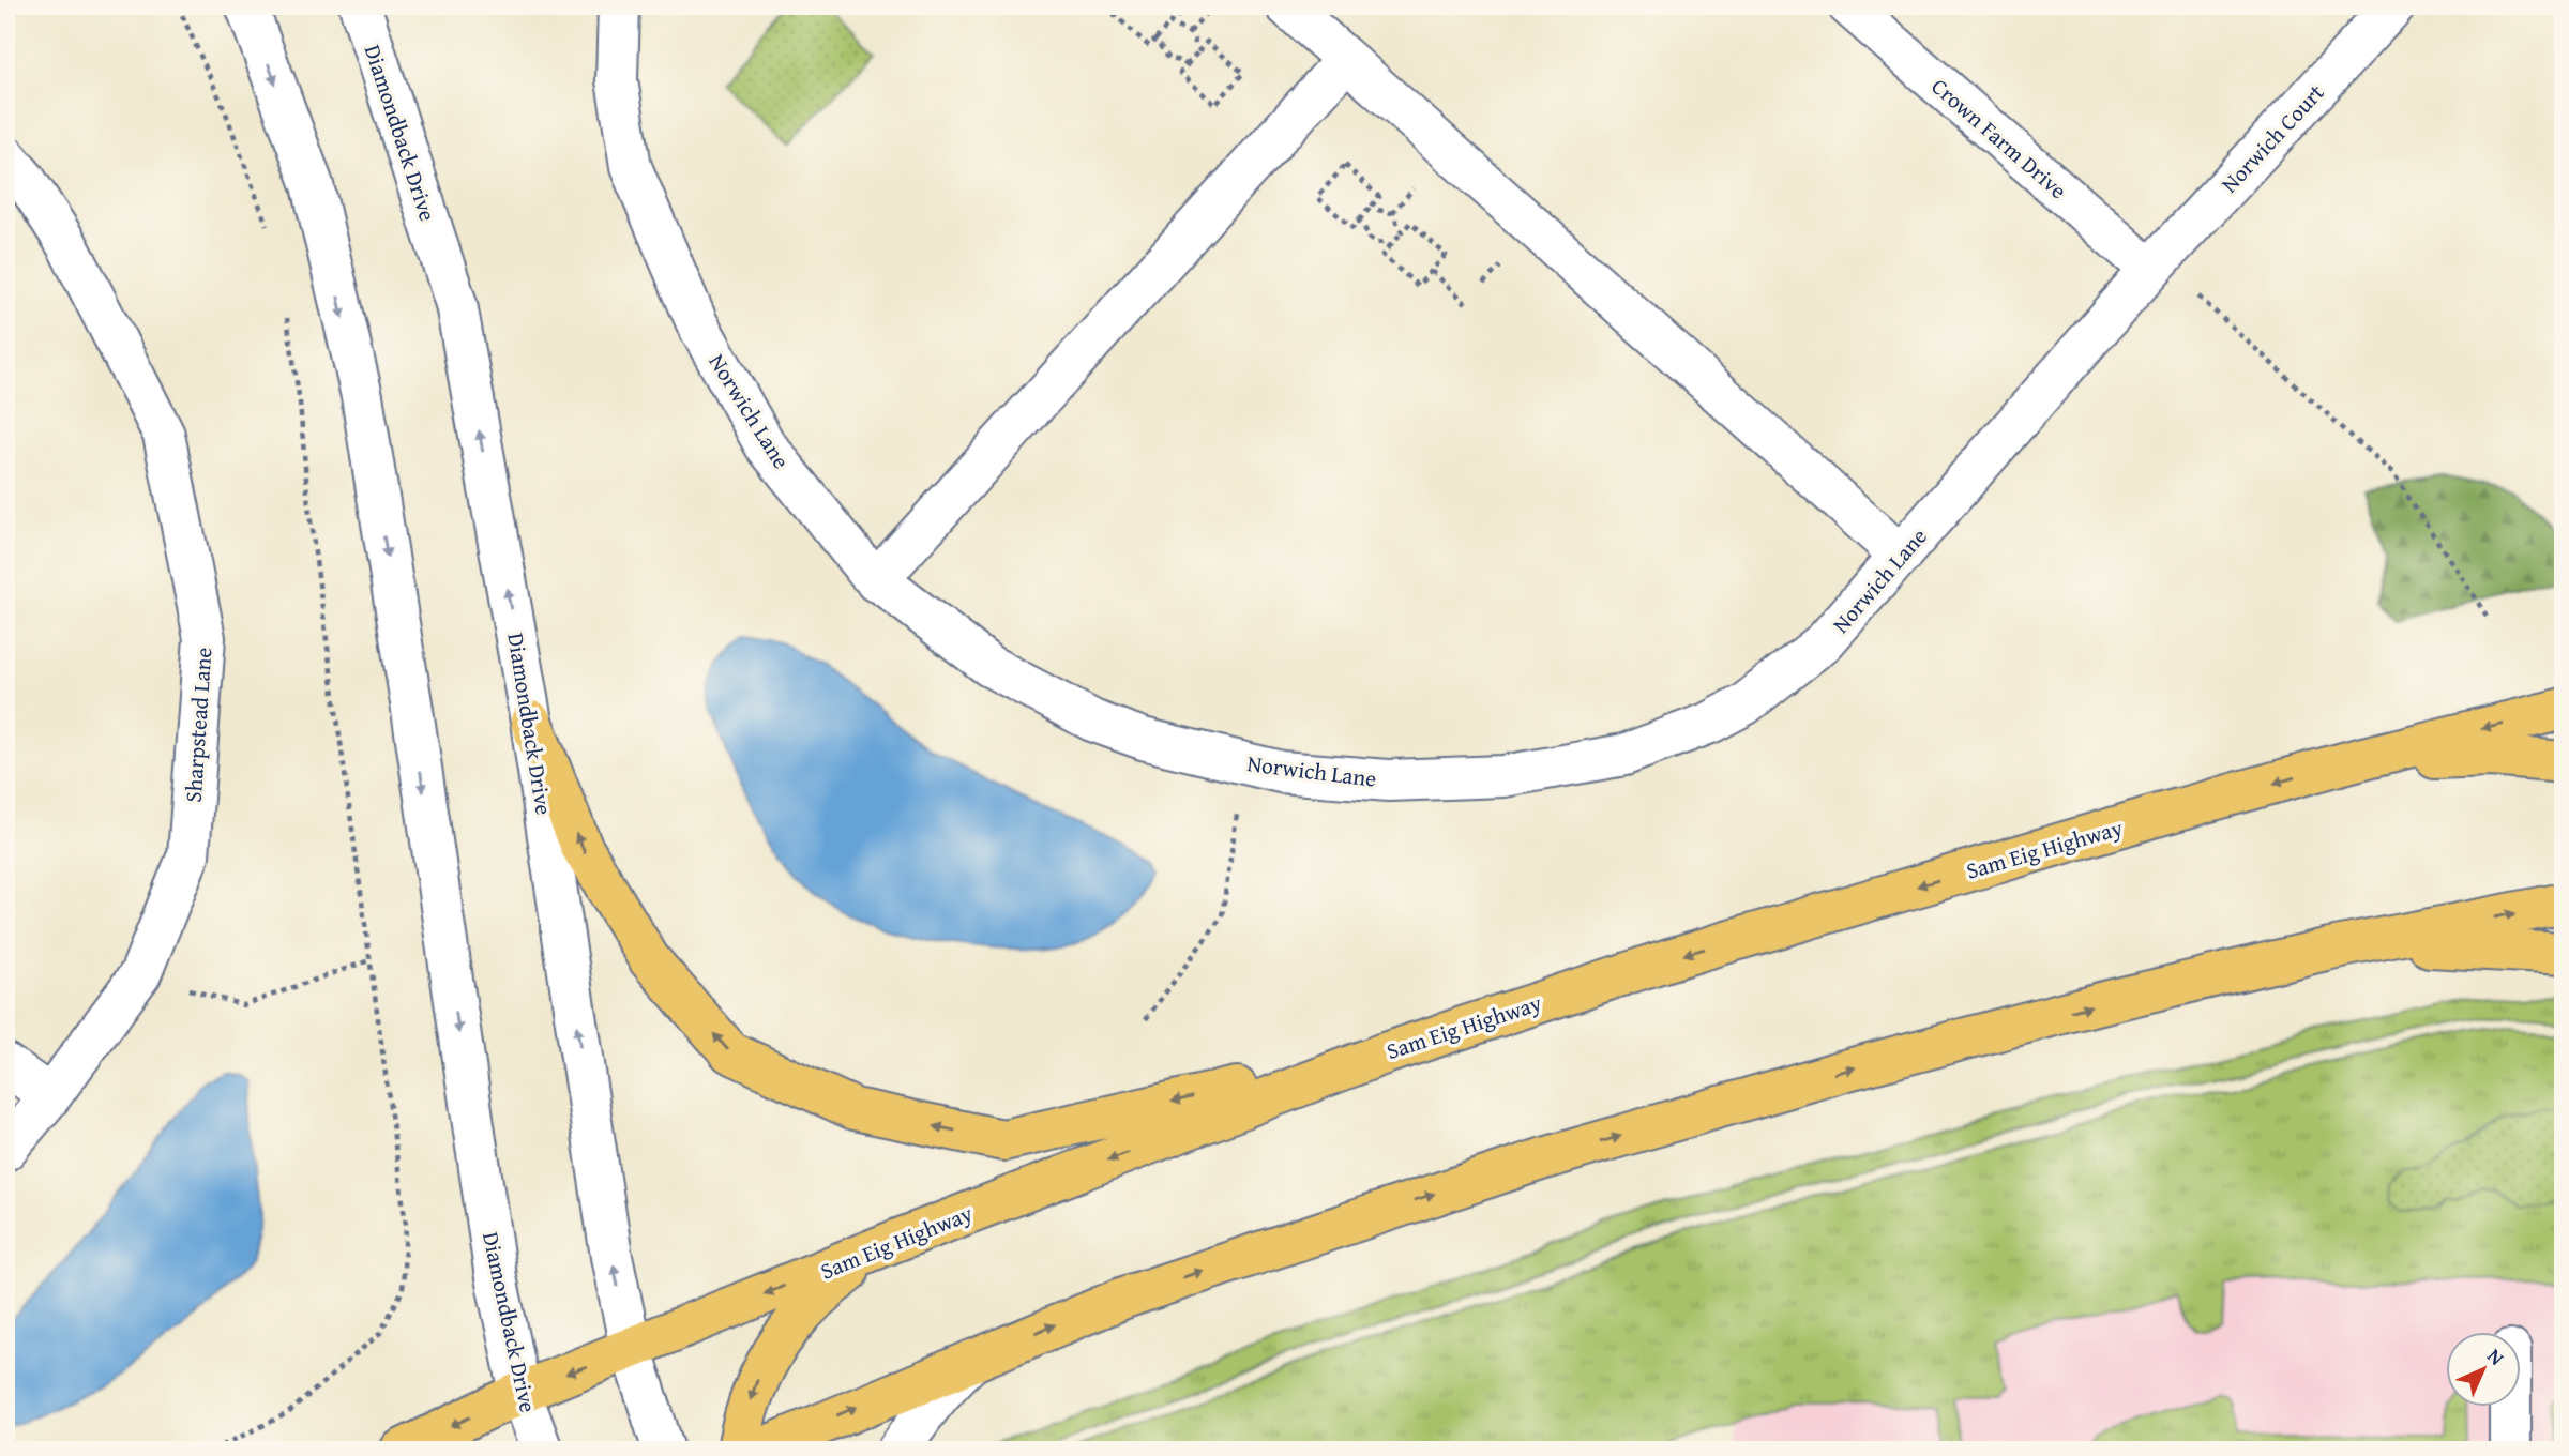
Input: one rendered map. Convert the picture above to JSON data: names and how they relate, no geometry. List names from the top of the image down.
{
  "streets": {
    "main road": ["Sam Eig Highway"],
    "street": [
      "Diamondback Drive",
      "Crown Farm Drive",
      "Norwich Court",
      "Norwich Lane",
      "Sharpstead Lane"
    ]
  },
  "crossings": [
    ["Diamondback Drive", "Sam Eig Highway"],
    ["Crown Farm Drive", "Norwich Court"],
    ["Crown Farm Drive", "Norwich Lane"],
    ["Norwich Court", "Norwich Lane"]
  ],
  "north": "top right"
}
